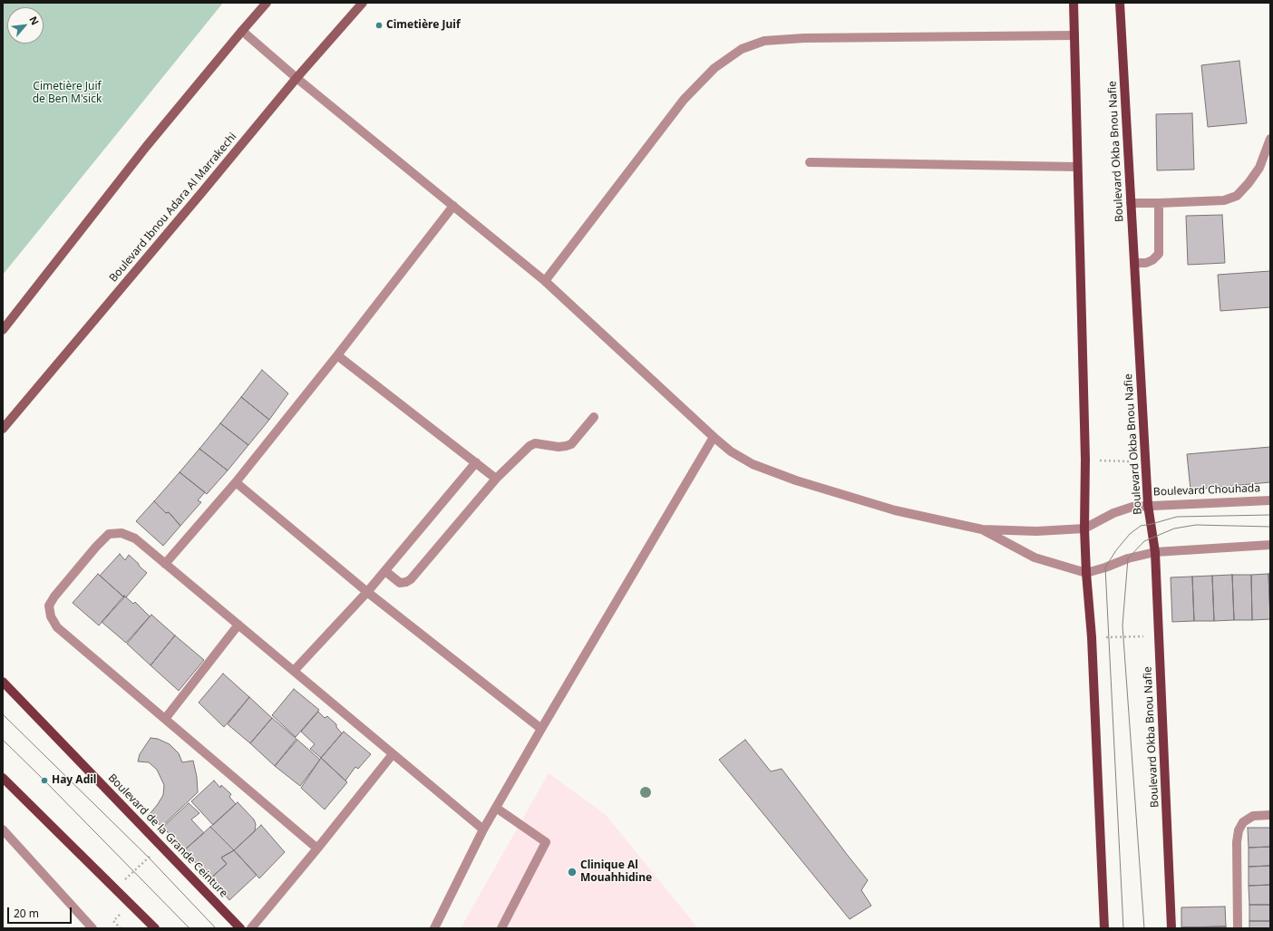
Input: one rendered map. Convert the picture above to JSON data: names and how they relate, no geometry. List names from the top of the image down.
{
  "streets": {
    "main road": ["Boulevard Okba Bnou Nafie", "Boulevard Ibnou Adara Al Marrakechi", "Boulevard de la Grande Ceinture"],
    "street": ["Boulevard Chouhada"]
  },
  "crossings": [
    ["Boulevard Okba Bnou Nafie", "Boulevard Chouhada"]
  ],
  "parks": ["Cimetière Juif de Ben M'sick"],
  "places": ["Cimetière Juif", "Hay Adil", "Clinique Al Mouahhidine"],
  "scale_bar": "20 m",
  "north": "top right"
}
